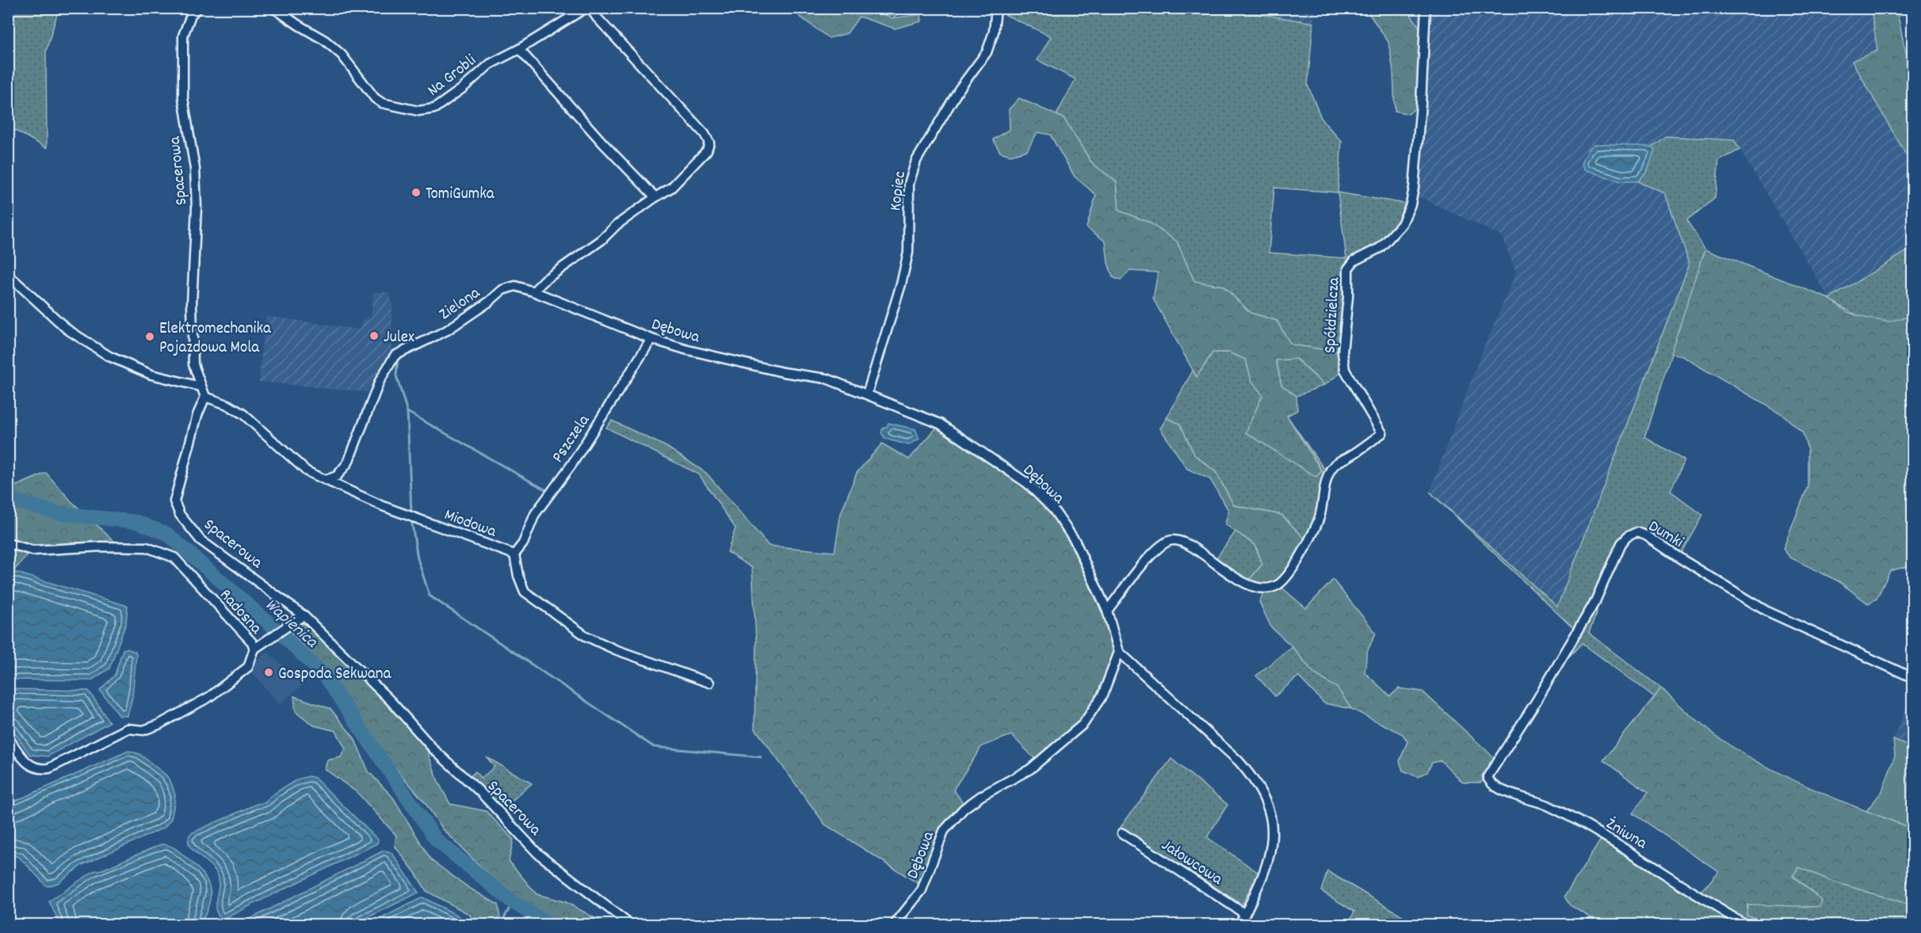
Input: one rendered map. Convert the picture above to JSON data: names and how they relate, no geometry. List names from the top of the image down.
{
  "streets": {
    "street": [
      "Na Grobli",
      "Spacerowa",
      "Kopiec",
      "Zielona",
      "Spółdzielcza",
      "Dębowa",
      "Pszczela",
      "Miodowa",
      "Dumki",
      "Radosna",
      "Żniwna",
      "Jałowcowa"
    ]
  },
  "crossings": [
    ["Spacerowa", "Miodowa"],
    ["Kopiec", "Dębowa"],
    ["Zielona", "Dębowa"],
    ["Zielona", "Miodowa"],
    ["Spółdzielcza", "Dębowa"],
    ["Dębowa", "Pszczela"],
    ["Pszczela", "Miodowa"],
    ["Dumki", "Żniwna"]
  ],
  "water": ["Wapienica"],
  "places": [
    "TomiGumka",
    "Julex",
    "Elektromechanika Pojazdowa Mola",
    "Gospoda Sekwana"
  ]
}
